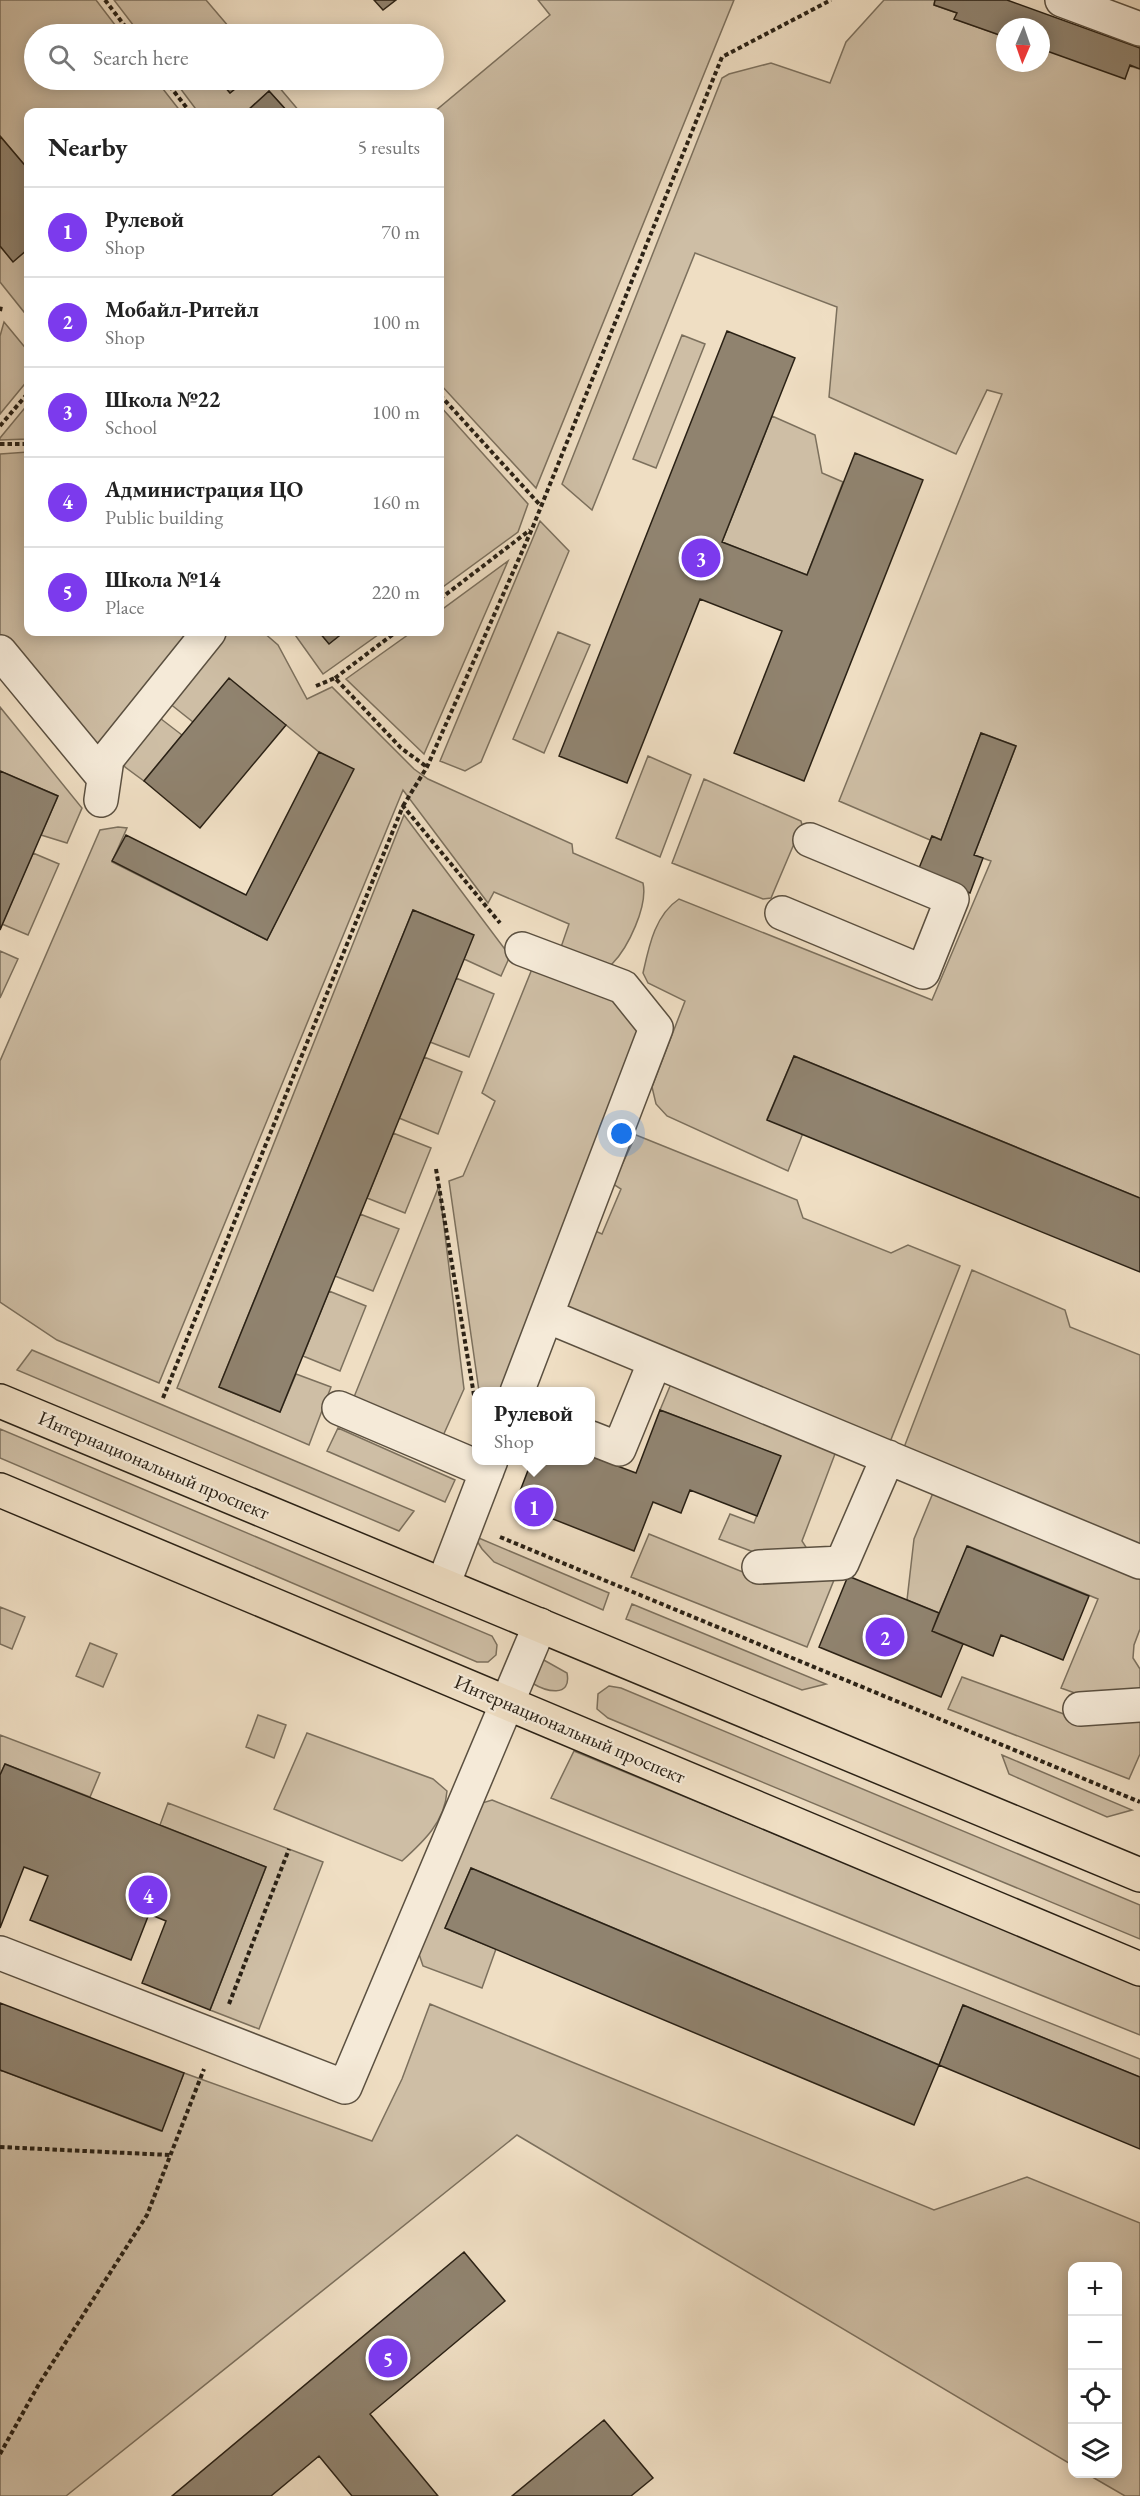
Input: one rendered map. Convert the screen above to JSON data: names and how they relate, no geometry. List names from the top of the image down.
{
  "streets": {
    "main road": ["Интернациональный проспект"]
  },
  "north": "bottom",
  "page": {
    "search": "Search here",
    "heading": ["Nearby", "5 results"],
    "list": [
      {
        "mark": "1",
        "name": "Рулевой",
        "note": "Shop",
        "value": "70 m"
      },
      {
        "mark": "2",
        "name": "Мобайл-Ритейл",
        "note": "Shop",
        "value": "100 m"
      },
      {
        "mark": "3",
        "name": "Школа №22",
        "note": "School",
        "value": "100 m"
      },
      {
        "mark": "4",
        "name": "Администрация ЦО",
        "note": "Public building",
        "value": "160 m"
      },
      {
        "mark": "5",
        "name": "Школа №14",
        "note": "Place",
        "value": "220 m"
      }
    ],
    "pins": [
      "3",
      "1",
      "2",
      "4",
      "5"
    ],
    "popup": ["Рулевой", "Shop"],
    "map_buttons": ["+", "−"]
  }
}
